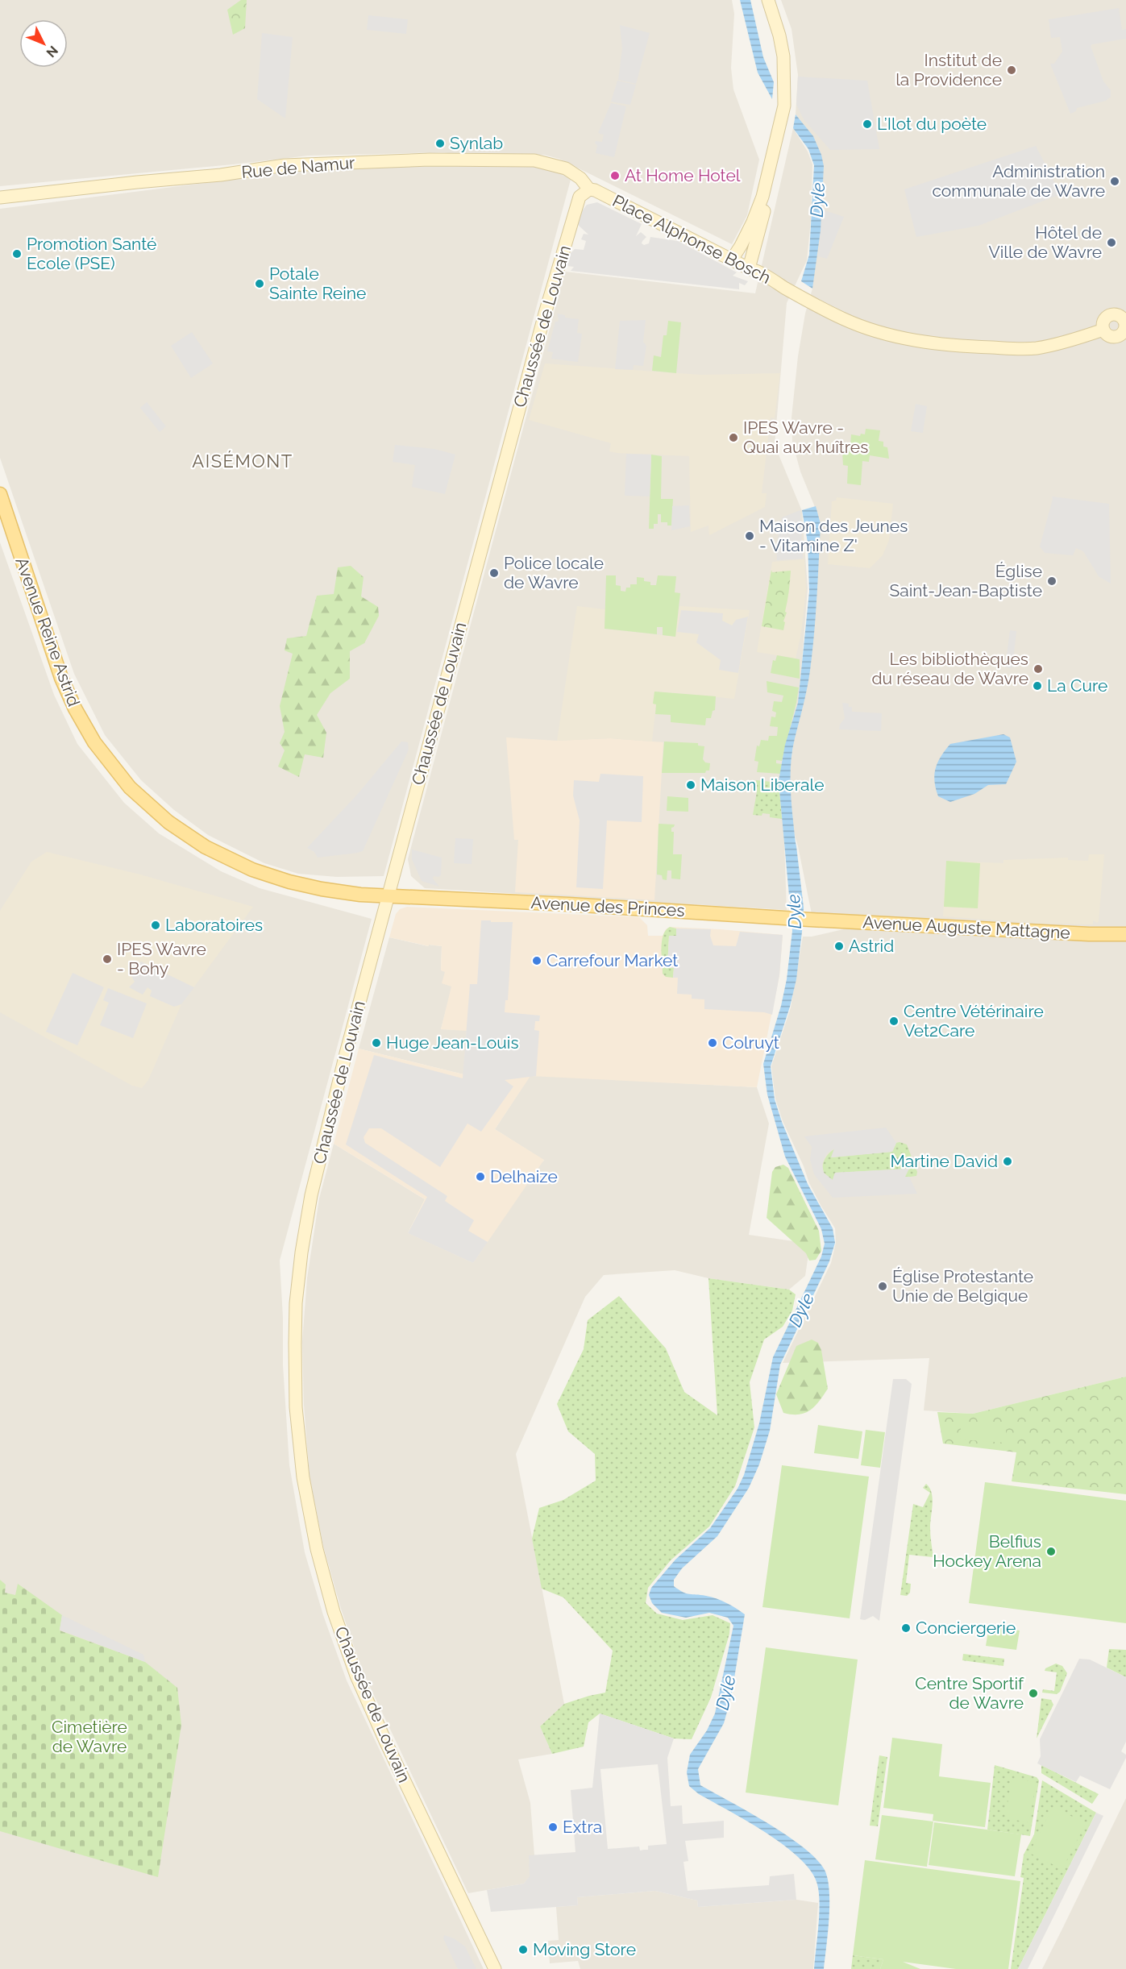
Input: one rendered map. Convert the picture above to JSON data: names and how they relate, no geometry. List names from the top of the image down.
{
  "streets": {
    "main road": [
      "Rue de Namur",
      "Place Alphonse Bosch",
      "Chaussée de Louvain",
      "Avenue Reine Astrid",
      "Avenue des Princes",
      "Avenue Auguste Mattagne"
    ]
  },
  "crossings": [
    ["Rue de Namur", "Place Alphonse Bosch"],
    ["Rue de Namur", "Chaussée de Louvain"],
    ["Place Alphonse Bosch", "Chaussée de Louvain"],
    ["Chaussée de Louvain", "Avenue Reine Astrid"],
    ["Chaussée de Louvain", "Avenue des Princes"],
    ["Avenue Reine Astrid", "Avenue des Princes"],
    ["Avenue des Princes", "Avenue Auguste Mattagne"]
  ],
  "districts": ["AISÉMONT"],
  "water": ["Dyle"],
  "parks": ["Cimetière de Wavre"],
  "places": [
    "Institut de la Providence",
    "L’Ilot du poète",
    "Synlab",
    "At Home Hotel",
    "Administration communale de Wavre",
    "Hôtel de Ville de Wavre",
    "Promotion Santé Ecole (PSE)",
    "Potale Sainte Reine",
    "IPES Wavre - Quai aux huîtres",
    "Maison des Jeunes - Vitamine Z'",
    "Police locale de Wavre",
    "Église Saint-Jean-Baptiste",
    "Les bibliothèques du réseau de Wavre",
    "La Cure",
    "Maison Liberale",
    "Laboratoires",
    "Astrid",
    "IPES Wavre - Bohy",
    "Carrefour Market",
    "Centre Vétérinaire Vet2Care",
    "Huge Jean-Louis",
    "Colruyt",
    "Martine David",
    "Delhaize",
    "Église Protestante Unie de Belgique",
    "Belfius Hockey Arena",
    "Conciergerie",
    "Centre Sportif de Wavre",
    "Extra",
    "Moving Store"
  ],
  "north": "bottom right"
}
